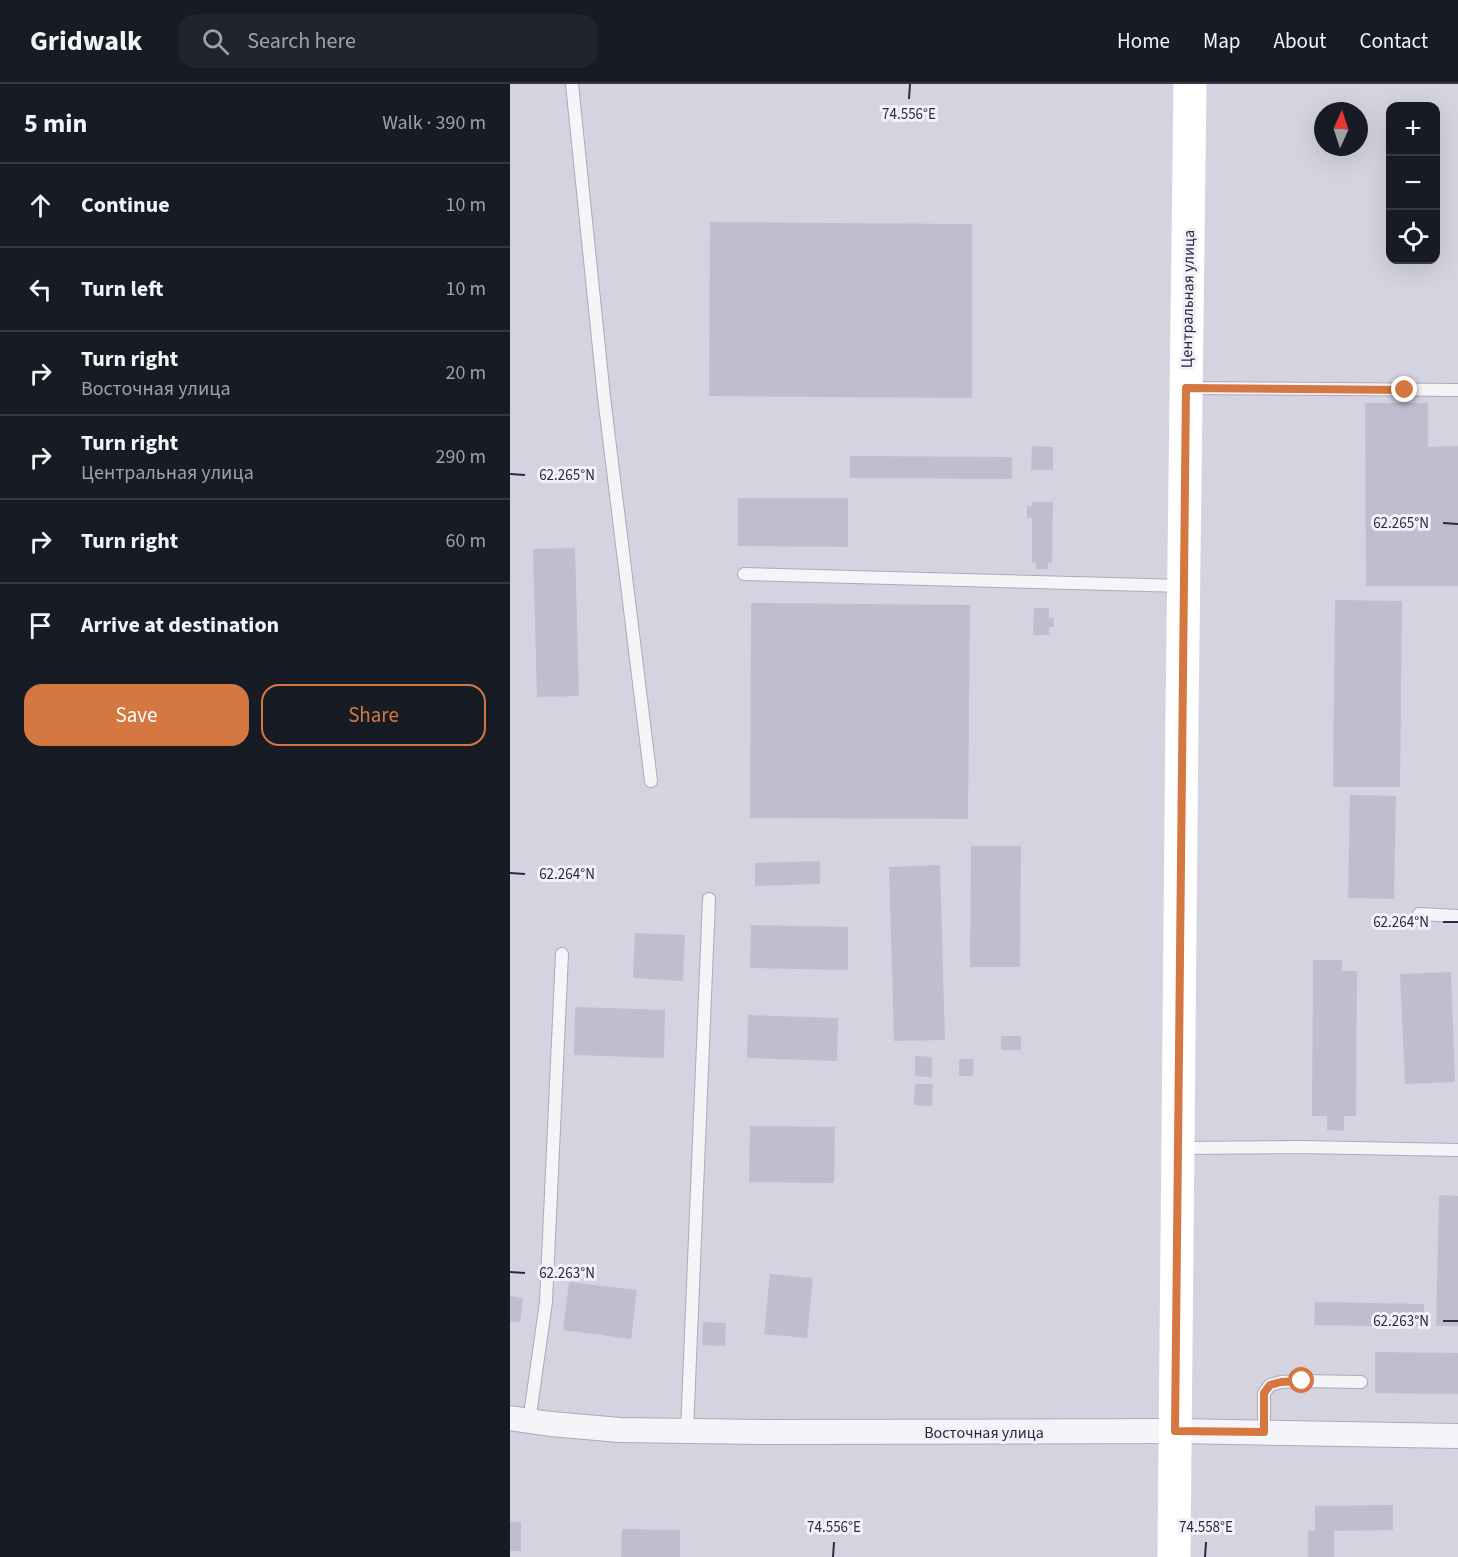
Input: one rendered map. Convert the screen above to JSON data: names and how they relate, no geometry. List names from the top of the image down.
{
  "streets": {
    "street": ["Центральная улица", "Восточная улица"]
  },
  "crossings": [
    ["Центральная улица", "Восточная улица"]
  ],
  "north": "top",
  "page": {
    "header": "Gridwalk",
    "search": "Search here",
    "nav": [
      "Home",
      "Map",
      "About",
      "Contact"
    ],
    "heading": ["5 min", "Walk · 390 m"],
    "map_buttons": ["+", "−"],
    "list": [
      ["Continue", "10 m"],
      ["Turn left", "10 m"],
      ["Turn right", "Восточная улица", "20 m"],
      ["Turn right", "Центральная улица", "290 m"],
      ["Turn right", "60 m"],
      "Arrive at destination"
    ],
    "buttons": ["Save", "Share"]
  },
  "coordinates": [
    "74.556°E",
    "62.265°N",
    "62.264°N",
    "62.263°N",
    "74.558°E"
  ]
}
